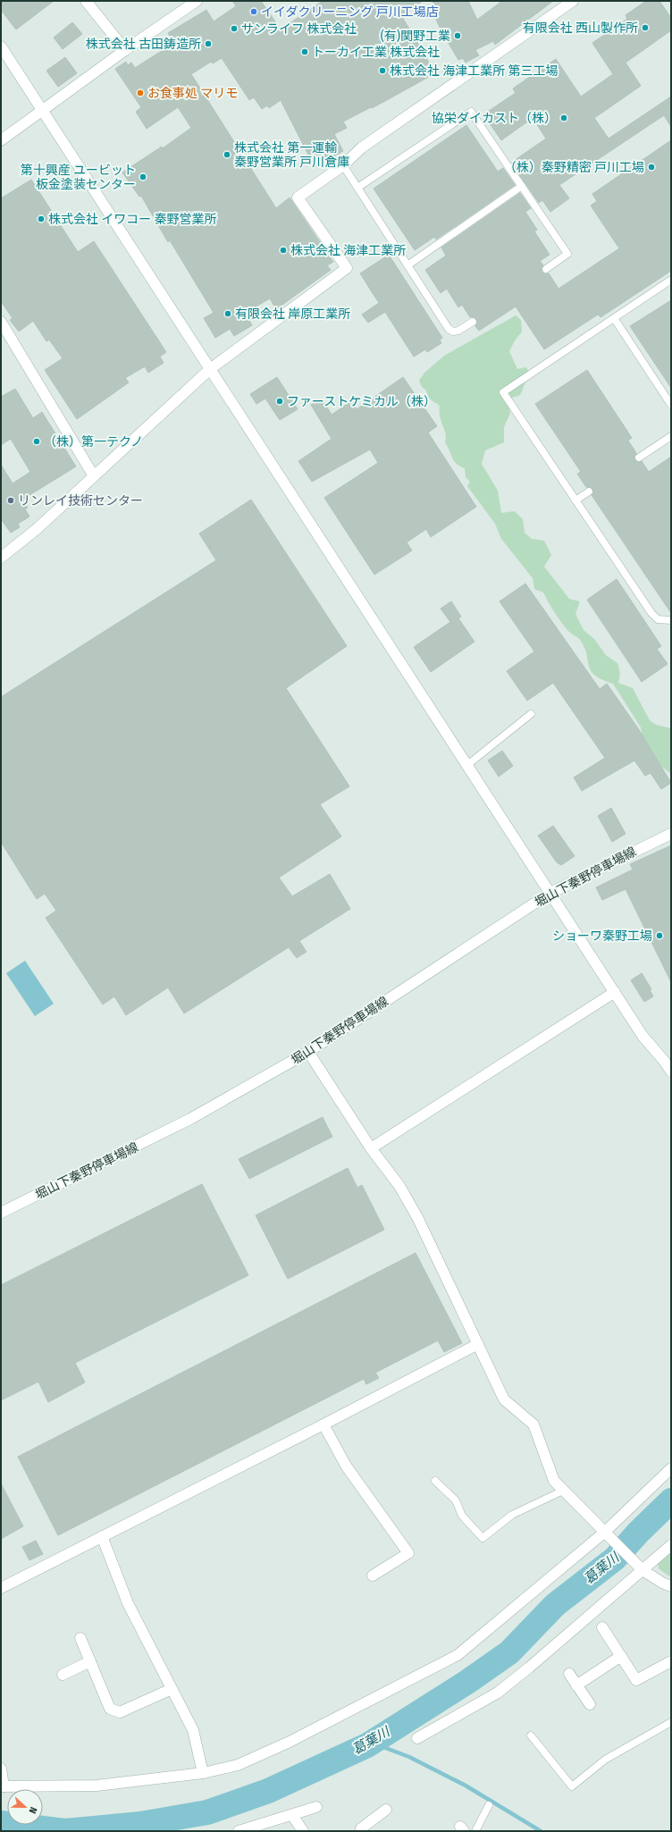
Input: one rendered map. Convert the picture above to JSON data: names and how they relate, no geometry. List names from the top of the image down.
{
  "streets": {
    "street": ["堀山下秦野停車場線"]
  },
  "water": ["葛葉川"],
  "places": [
    "イイダクリーニング 戸川工場店",
    "有限会社 西山製作所",
    "サンライフ 株式会社",
    "(有)関野工業",
    "株式会社 古田鋳造所",
    "トーカイ工業 株式会社",
    "株式会社 海津工業所 第三工場",
    "お食事処 マリモ",
    "協栄ダイカスト（株）",
    "株式会社 第一運輸 秦野営業所 戸川倉庫",
    "（株）秦野精密 戸川工場",
    "第十興産 ユービット 板金塗装センター",
    "株式会社 イワコー 秦野営業所",
    "株式会社 海津工業所",
    "有限会社 岸原工業所",
    "ファーストケミカル（株）",
    "（株）第一テクノ",
    "リンレイ技術センター",
    "ショーワ秦野工場"
  ],
  "north": "right"
}
